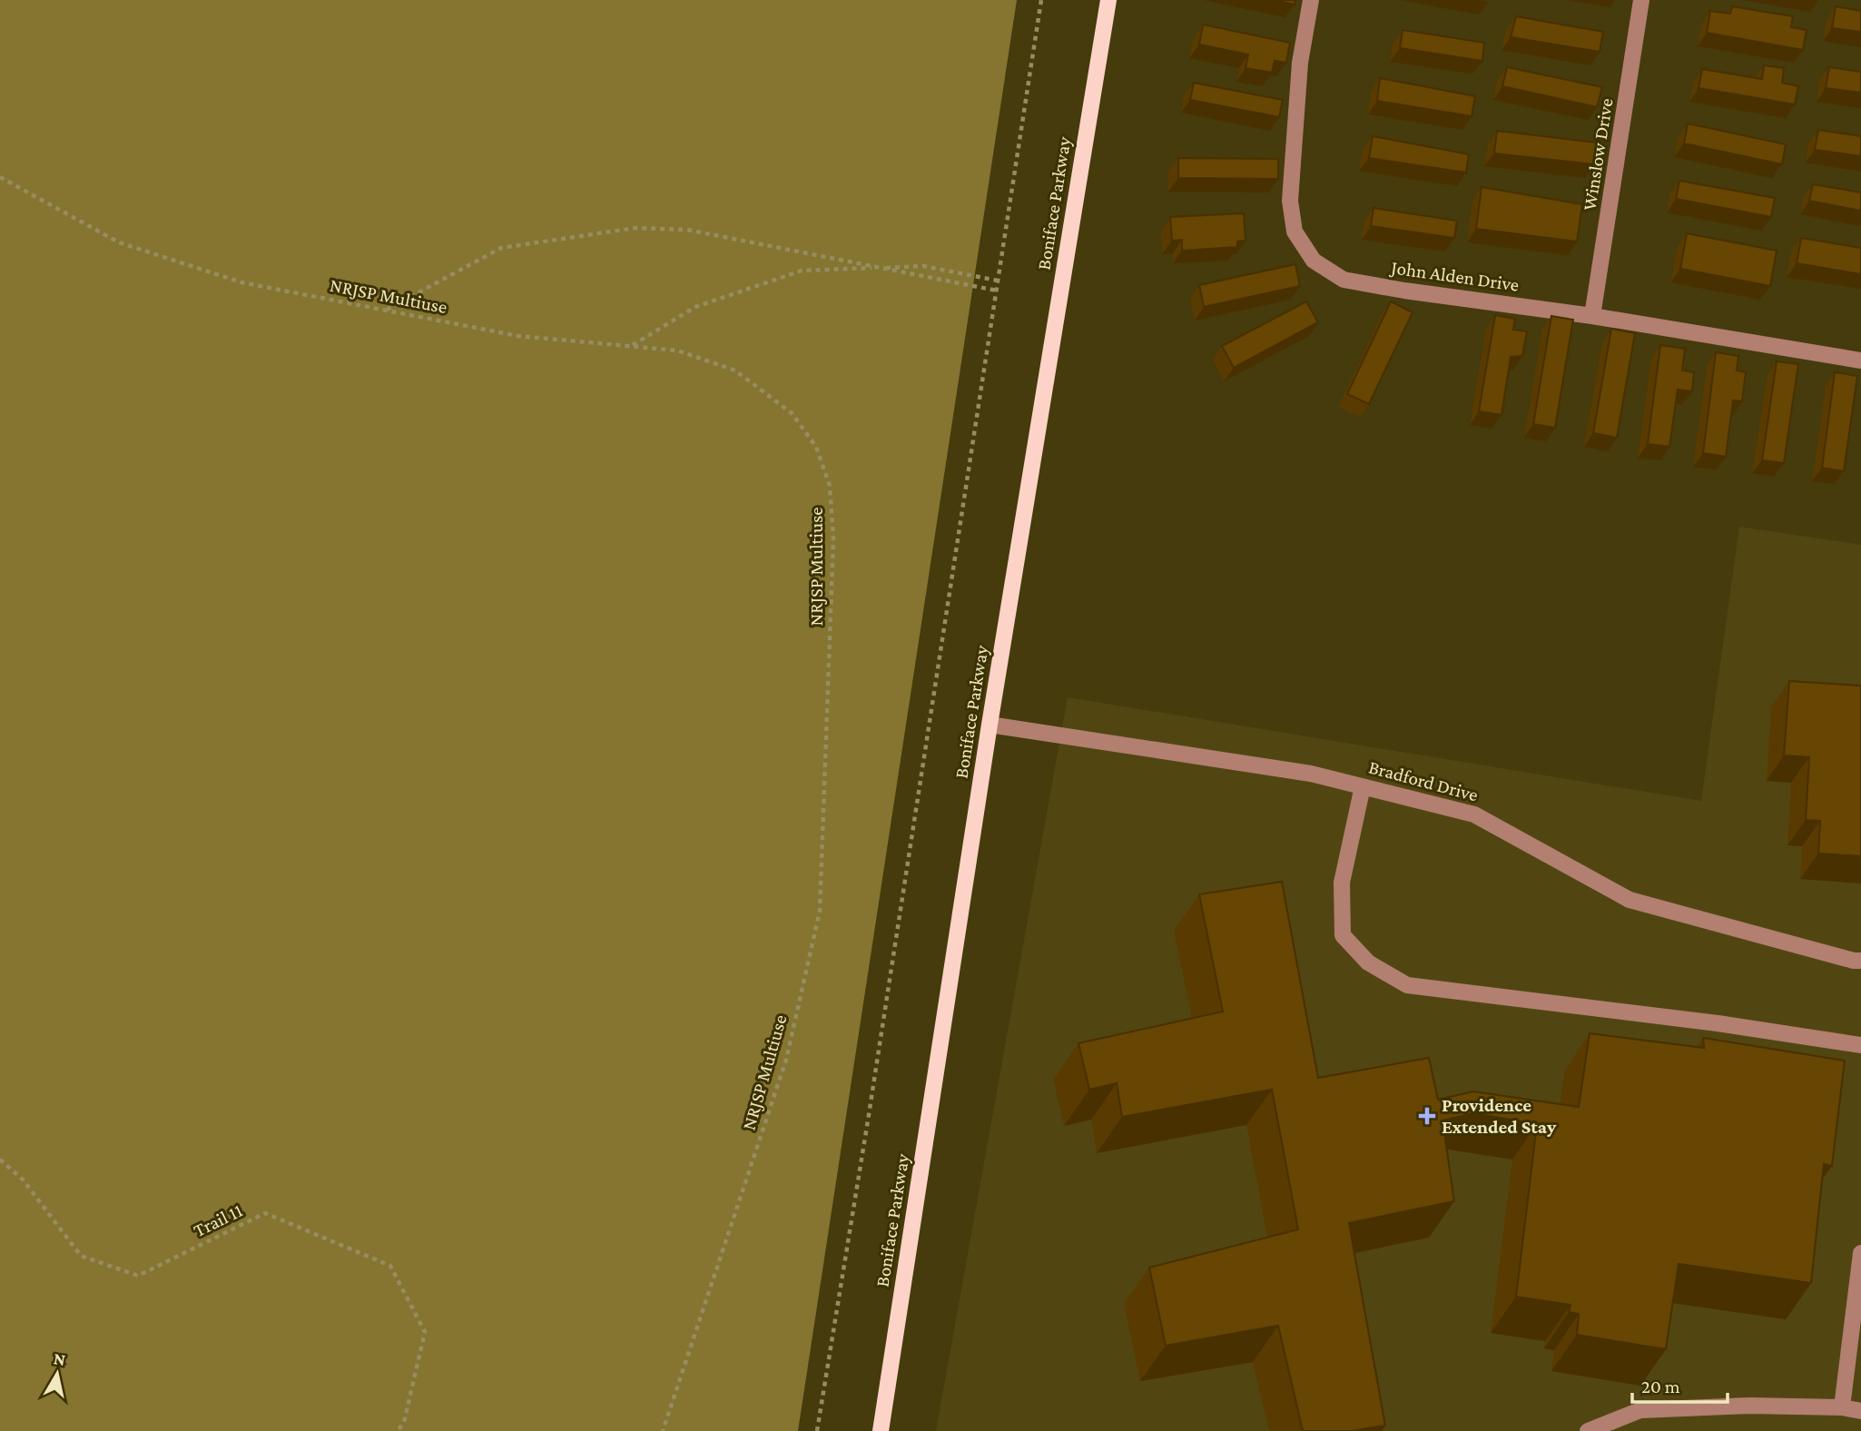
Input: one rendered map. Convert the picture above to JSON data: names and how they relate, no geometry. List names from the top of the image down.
{
  "streets": {
    "main road": ["Boniface Parkway"],
    "street": ["Winslow Drive", "John Alden Drive", "Bradford Drive"],
    "path": ["NRJSP Multiuse", "Trail 11"]
  },
  "crossings": [
    ["Winslow Drive", "John Alden Drive"],
    ["Boniface Parkway", "Bradford Drive"]
  ],
  "places": {
    "health": ["Providence Extended Stay"]
  },
  "scale_bar": "20 m",
  "north": "top"
}
